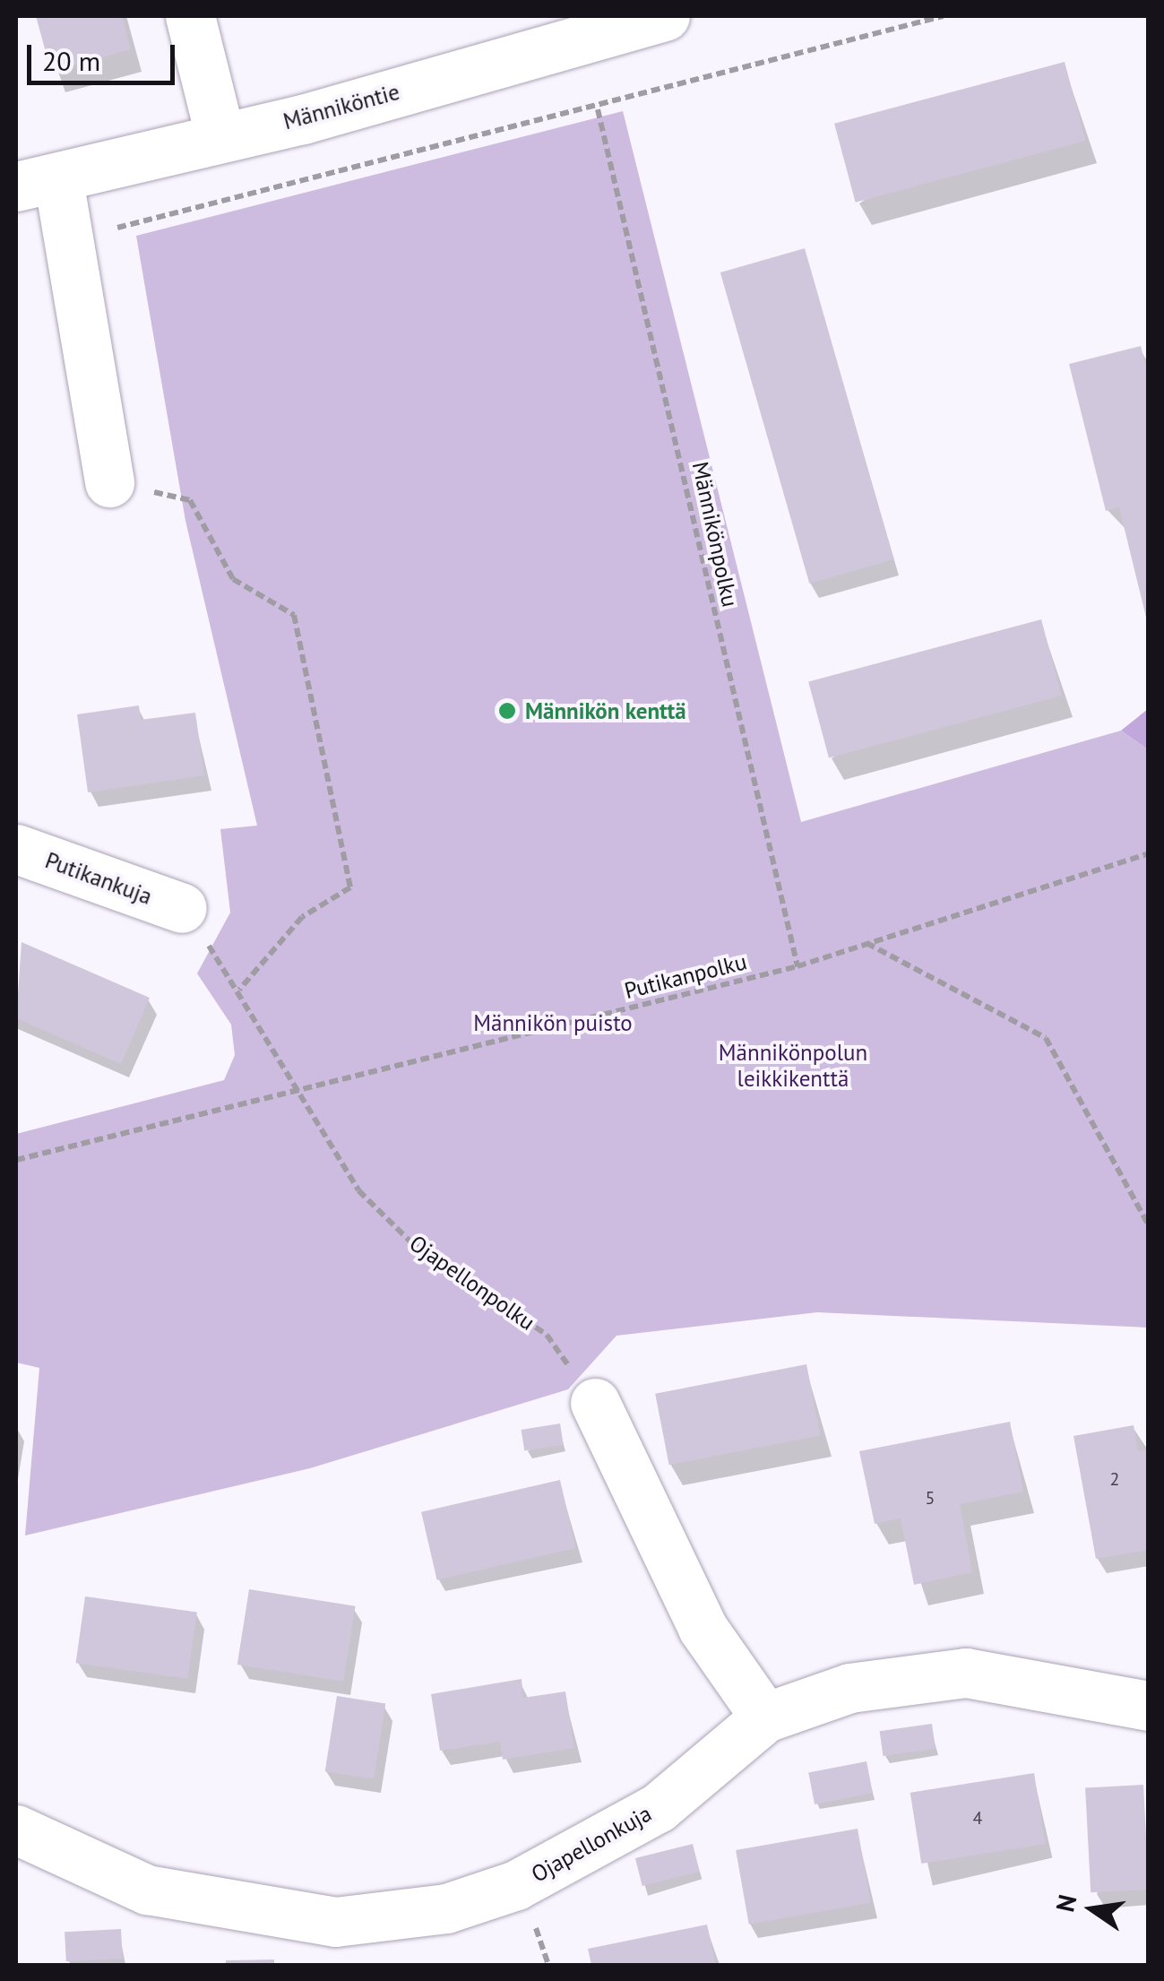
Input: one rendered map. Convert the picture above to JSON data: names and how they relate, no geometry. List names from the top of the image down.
{
  "streets": {
    "street": ["Männiköntie", "Putikankuja", "Ojapellonkuja"],
    "path": ["Männikönpolku", "Putikanpolku", "Ojapellonpolku"]
  },
  "crossings": [
    ["Männikönpolku", "Putikanpolku"],
    ["Putikankuja", "Ojapellonpolku"],
    ["Putikanpolku", "Ojapellonpolku"]
  ],
  "parks": ["Männikön puisto", "Männikönpolun leikkikenttä"],
  "places": ["Männikön kenttä"],
  "house_numbers": ["2", "5", "4"],
  "scale_bar": "20 m",
  "north": "left"
}
